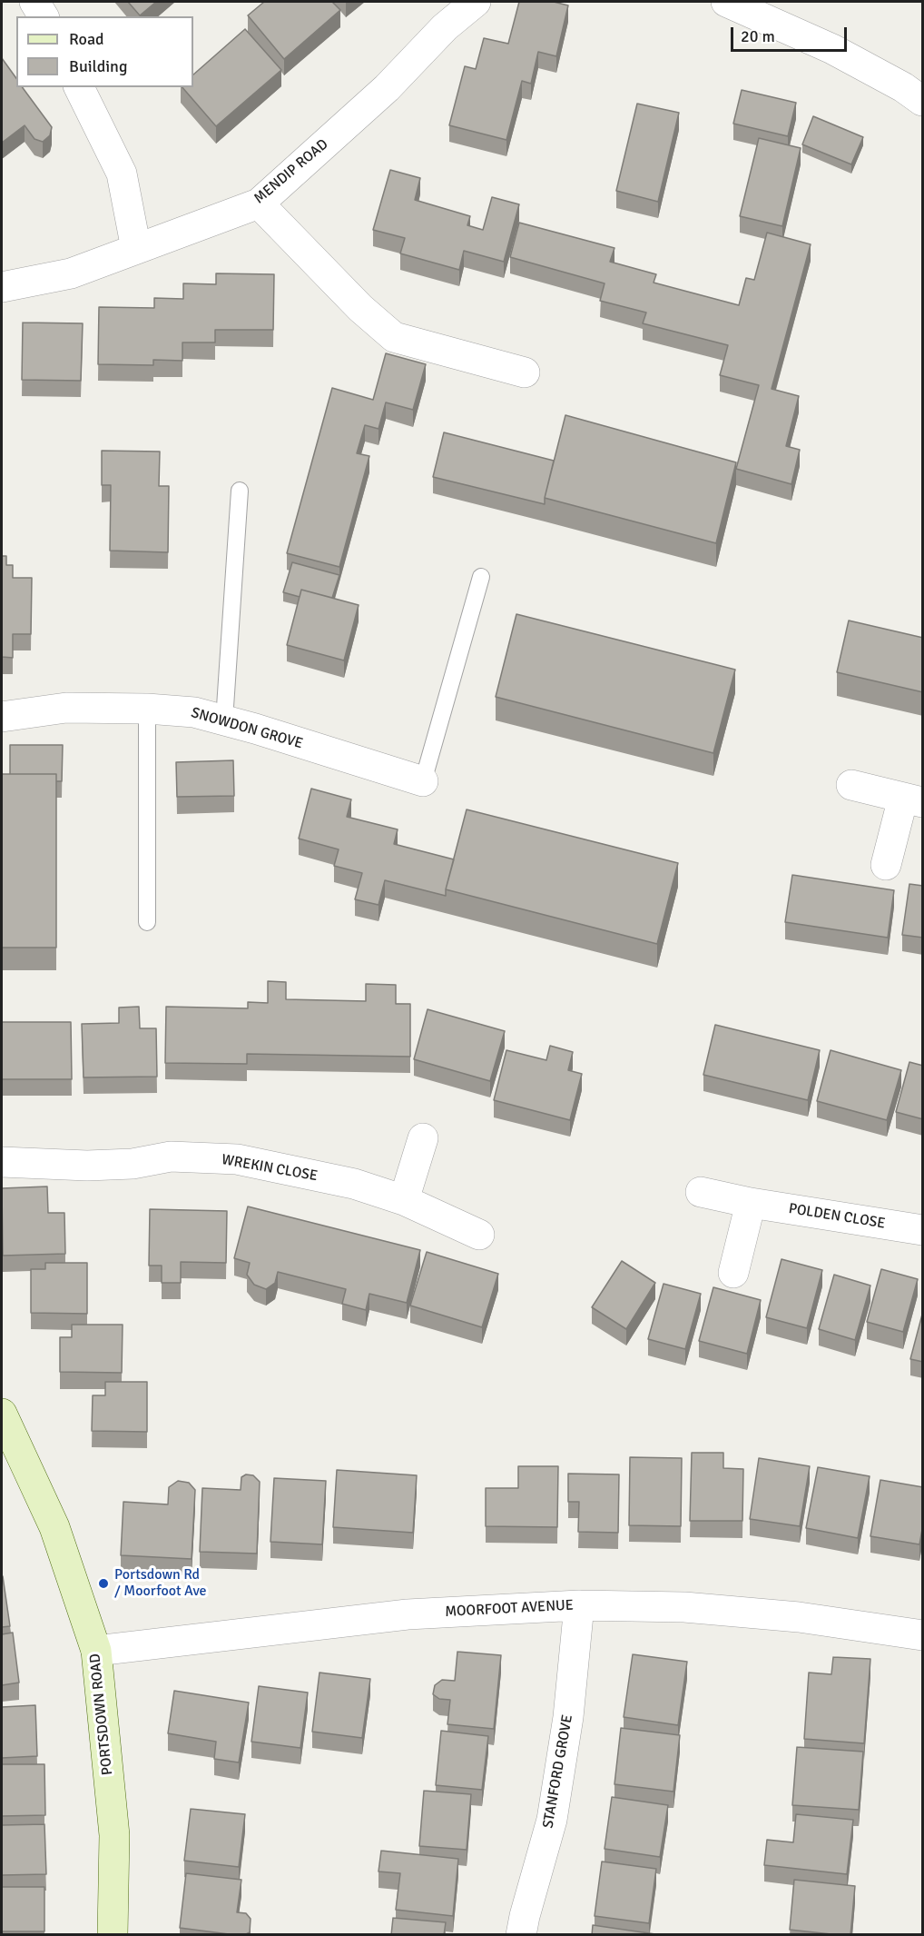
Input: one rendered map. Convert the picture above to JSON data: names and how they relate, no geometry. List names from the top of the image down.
{
  "streets": {
    "street": [
      "MENDIP ROAD",
      "SNOWDON GROVE",
      "WREKIN CLOSE",
      "POLDEN CLOSE",
      "MOORFOOT AVENUE",
      "PORTSDOWN ROAD",
      "STANFORD GROVE"
    ]
  },
  "crossings": [
    ["MOORFOOT AVENUE", "PORTSDOWN ROAD"],
    ["MOORFOOT AVENUE", "STANFORD GROVE"]
  ],
  "places": ["Portsdown Rd / Moorfoot Ave"],
  "legend": ["Road", "Building"],
  "scale_bar": "20 m"
}
